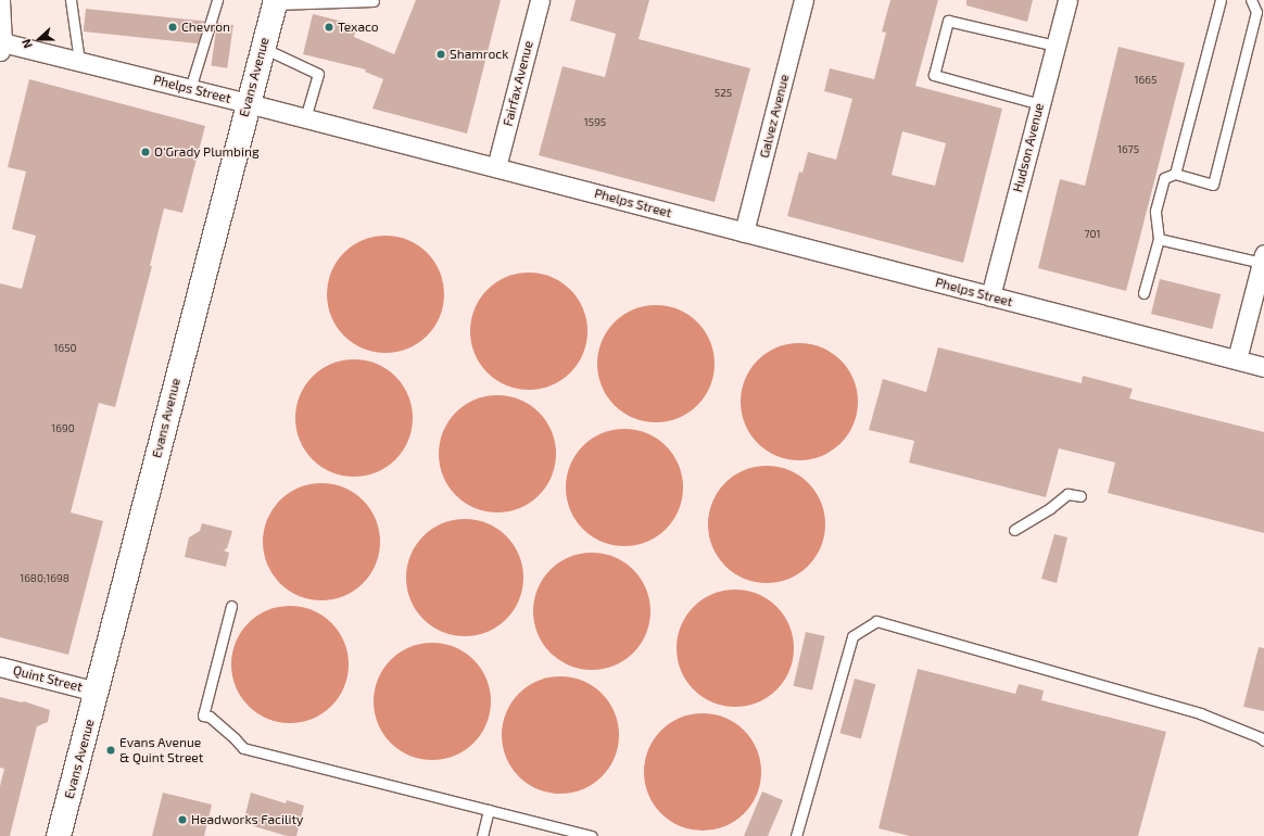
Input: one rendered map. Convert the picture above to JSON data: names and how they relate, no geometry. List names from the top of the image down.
{
  "streets": {
    "main road": ["Evans Avenue"],
    "street": [
      "Fairfax Avenue",
      "Phelps Street",
      "Galvez Avenue",
      "Hudson Avenue",
      "Quint Street"
    ]
  },
  "crossings": [
    ["Evans Avenue", "Phelps Street"],
    ["Evans Avenue", "Quint Street"],
    ["Fairfax Avenue", "Phelps Street"],
    ["Phelps Street", "Galvez Avenue"],
    ["Phelps Street", "Hudson Avenue"]
  ],
  "places": [
    "Chevron",
    "Texaco",
    "Shamrock",
    "O'Grady Plumbing",
    "Evans Avenue & Quint Street",
    "Headworks Facility"
  ],
  "house_numbers": [
    "1665",
    "525",
    "1595",
    "1675",
    "701",
    "1650",
    "1690",
    "1680;1698"
  ],
  "north": "left"
}
